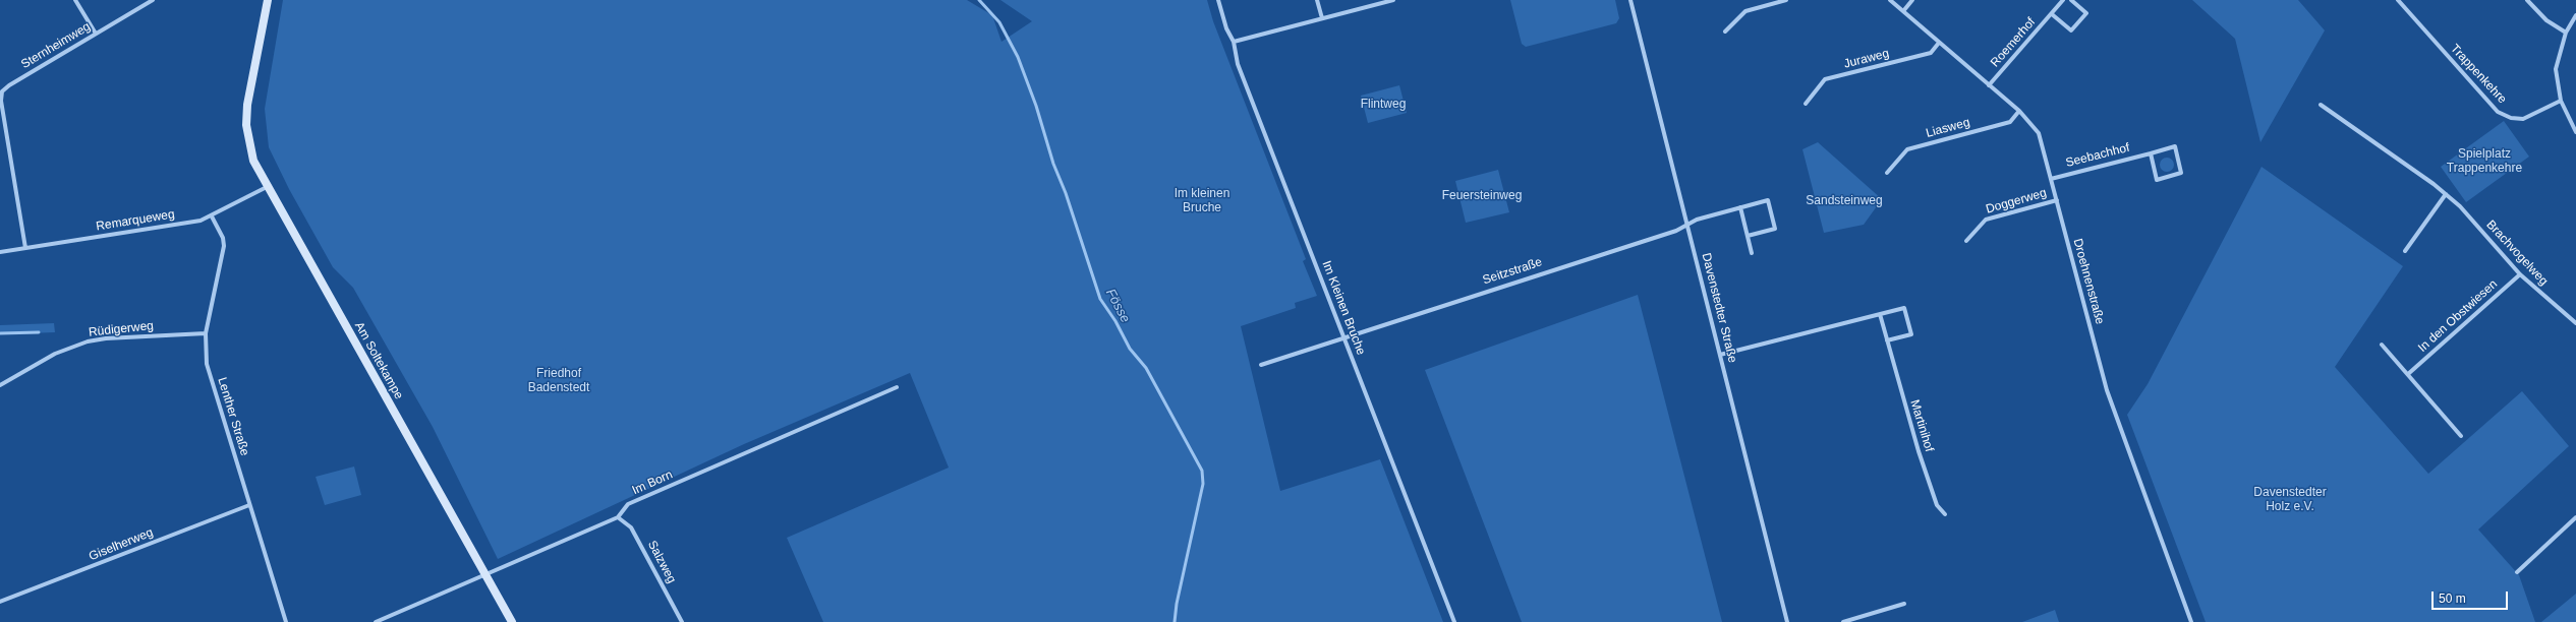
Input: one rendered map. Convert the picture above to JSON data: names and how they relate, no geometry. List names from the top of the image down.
{
  "streets": {
    "street": [
      "Roemerhof",
      "Sternheimweg",
      "Juraweg",
      "Trappenkehre",
      "Liasweg",
      "Seebachhof",
      "Doggerweg",
      "Remarqueweg",
      "Brachvogelweg",
      "Seitzstraße",
      "Droehnenstraße",
      "Im Kleinen Bruche",
      "Davenstedter Straße",
      "In den Obstwiesen",
      "Rüdigerweg",
      "Am Soltekampe",
      "Lenther Straße",
      "Martinihof",
      "Im Born",
      "Giselherweg",
      "Salzweg"
    ]
  },
  "crossings": [
    ["Roemerhof", "Droehnenstraße"],
    ["Sternheimweg", "Remarqueweg"],
    ["Juraweg", "Droehnenstraße"],
    ["Liasweg", "Droehnenstraße"],
    ["Seebachhof", "Droehnenstraße"],
    ["Doggerweg", "Droehnenstraße"],
    ["Remarqueweg", "Am Soltekampe"],
    ["Remarqueweg", "Lenther Straße"],
    ["Brachvogelweg", "In den Obstwiesen"],
    ["Seitzstraße", "Im Kleinen Bruche"],
    ["Seitzstraße", "Davenstedter Straße"],
    ["Rüdigerweg", "Lenther Straße"],
    ["Am Soltekampe", "Im Born"],
    ["Lenther Straße", "Giselherweg"],
    ["Im Born", "Salzweg"]
  ],
  "water": ["Fösse"],
  "parks": [
    "Flintweg",
    "Spielplatz Trappenkehre",
    "Im kleinen Bruche",
    "Feuersteinweg",
    "Sandsteinweg",
    "Friedhof Badenstedt",
    "Davenstedter Holz e.V."
  ],
  "scale_bar": "50 m"
}
